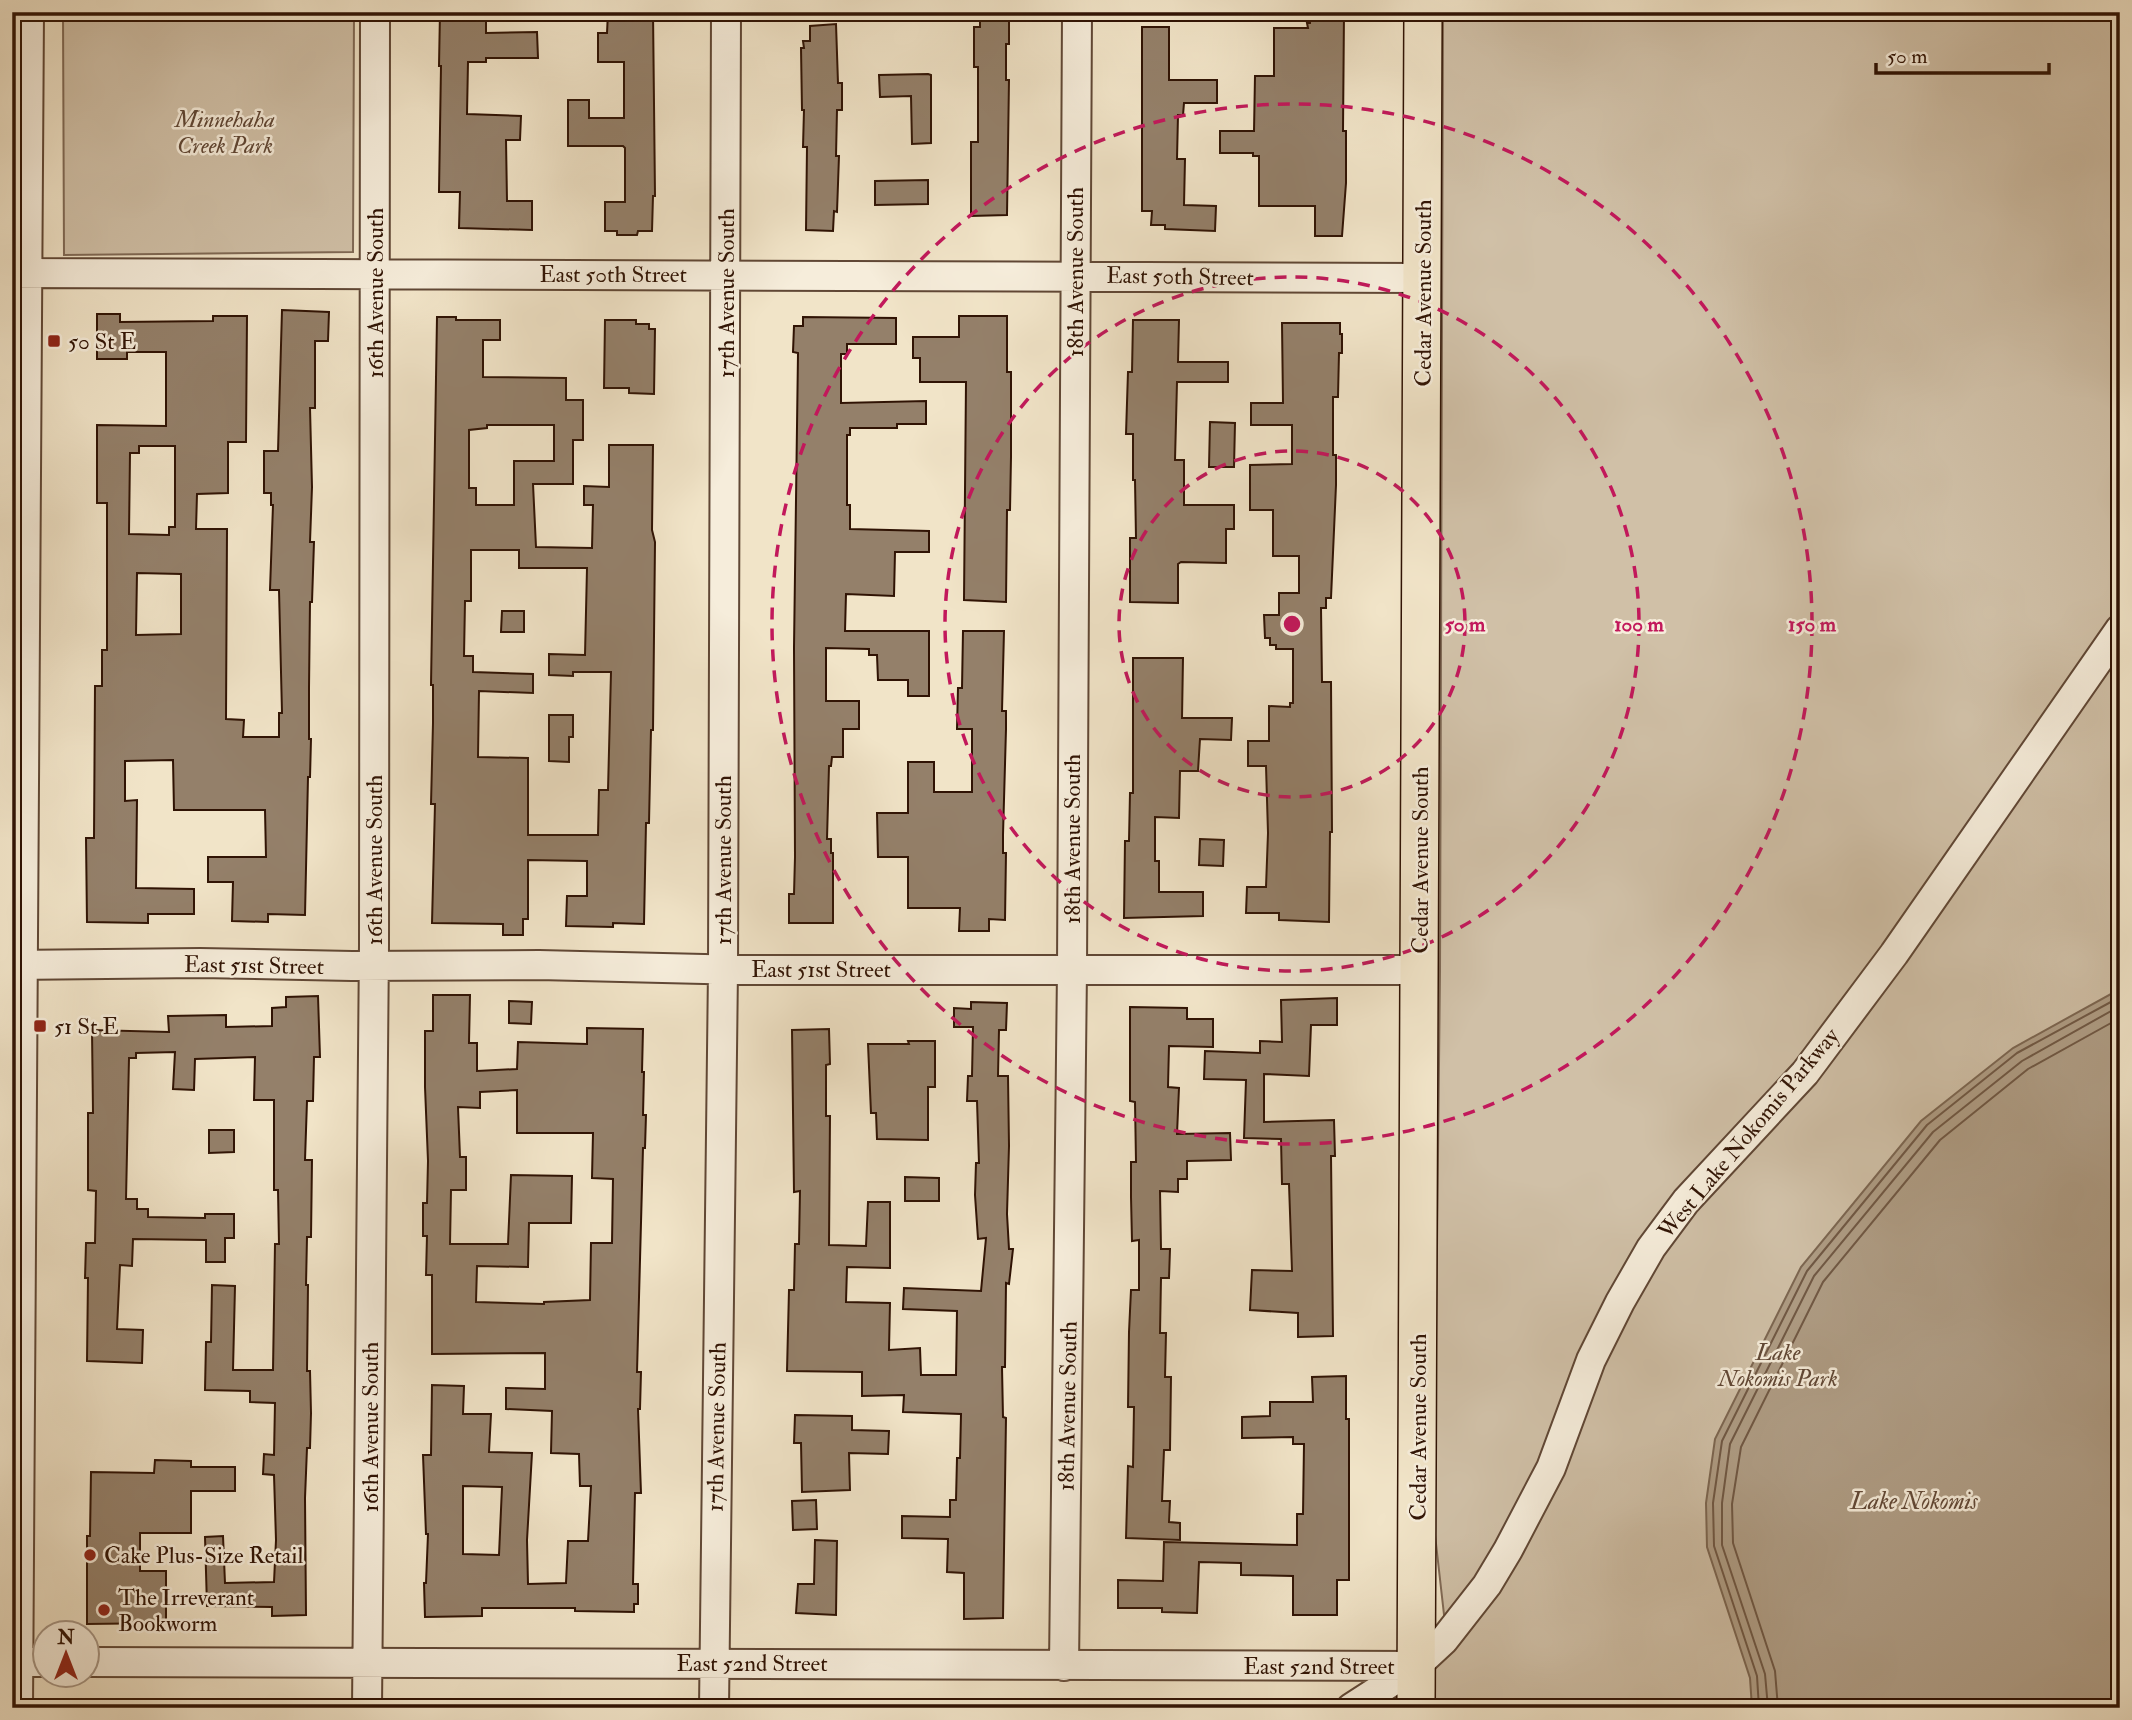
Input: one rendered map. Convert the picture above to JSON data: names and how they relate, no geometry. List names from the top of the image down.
{
  "streets": {
    "main road": ["Cedar Avenue South"],
    "street": [
      "18th Avenue South",
      "East 50th Street",
      "16th Avenue South",
      "17th Avenue South",
      "East 51st Street",
      "West Lake Nokomis Parkway",
      "East 52nd Street"
    ]
  },
  "crossings": [
    ["18th Avenue South", "East 50th Street"],
    ["18th Avenue South", "East 51st Street"],
    ["18th Avenue South", "East 52nd Street"],
    ["East 50th Street", "16th Avenue South"],
    ["East 50th Street", "17th Avenue South"],
    ["East 50th Street", "Cedar Avenue South"],
    ["16th Avenue South", "East 51st Street"],
    ["16th Avenue South", "East 52nd Street"],
    ["17th Avenue South", "East 51st Street"],
    ["17th Avenue South", "East 52nd Street"],
    ["Cedar Avenue South", "East 51st Street"],
    ["Cedar Avenue South", "West Lake Nokomis Parkway"],
    ["Cedar Avenue South", "East 52nd Street"],
    ["West Lake Nokomis Parkway", "East 52nd Street"]
  ],
  "water": ["Lake Nokomis"],
  "parks": ["Minnehaha Creek Park", "Lake Nokomis Park"],
  "places": {
    "transit": ["50 St E", "51 St E"],
    "other": ["Cake Plus-Size Retail", "The Irreverant Bookworm"]
  },
  "scale_bar": "50 m",
  "north": "top",
  "rings": ["50 m", "100 m", "150 m"]
}
